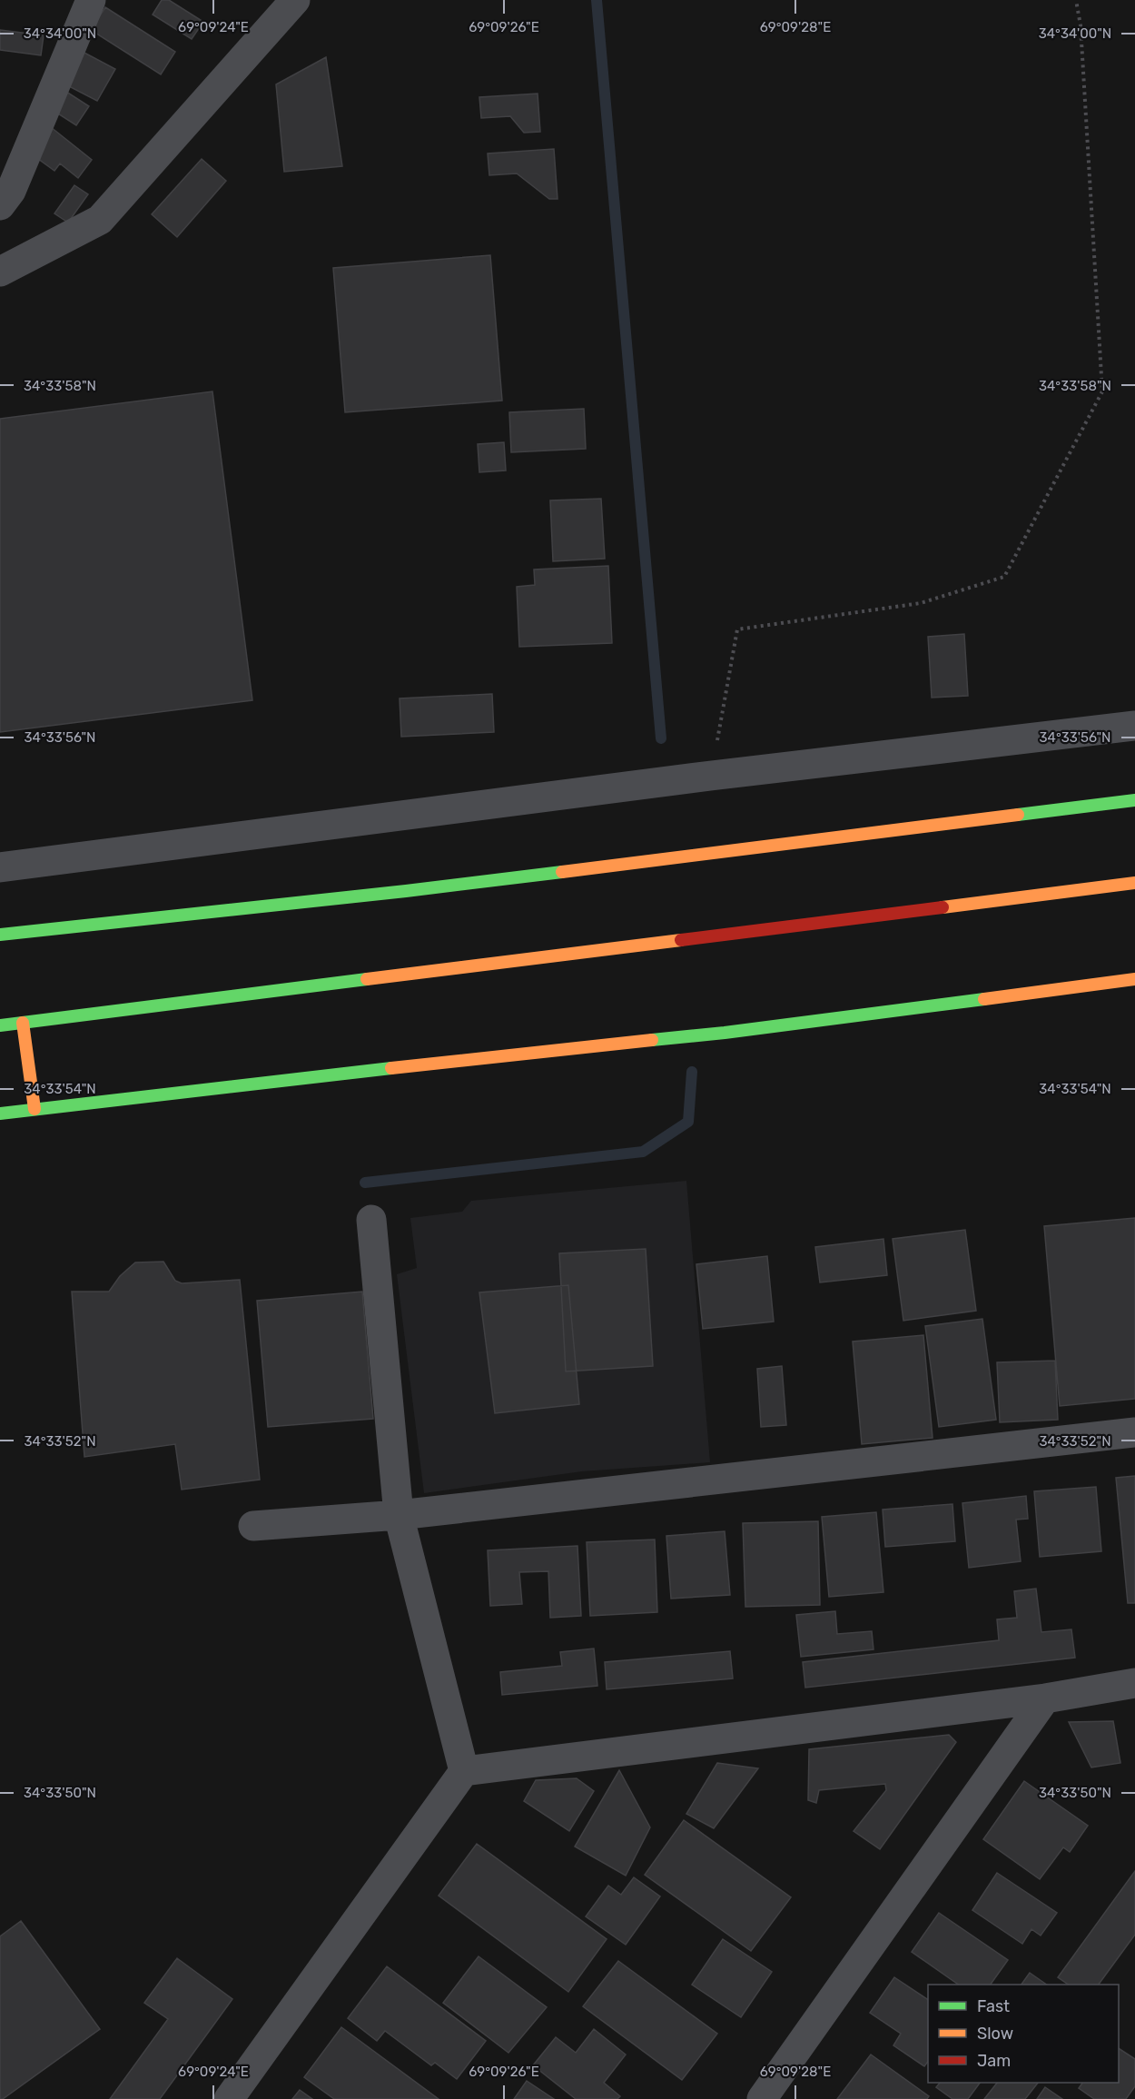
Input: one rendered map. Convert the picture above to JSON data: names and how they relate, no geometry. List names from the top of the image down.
{
  "legend": ["Fast", "Slow", "Jam"],
  "coordinates": [
    "69°09'24\"E",
    "69°09'26\"E",
    "69°09'28\"E",
    "34°34'00\"N",
    "34°33'58\"N",
    "34°33'56\"N",
    "34°33'54\"N",
    "34°33'52\"N",
    "34°33'50\"N"
  ]
}
